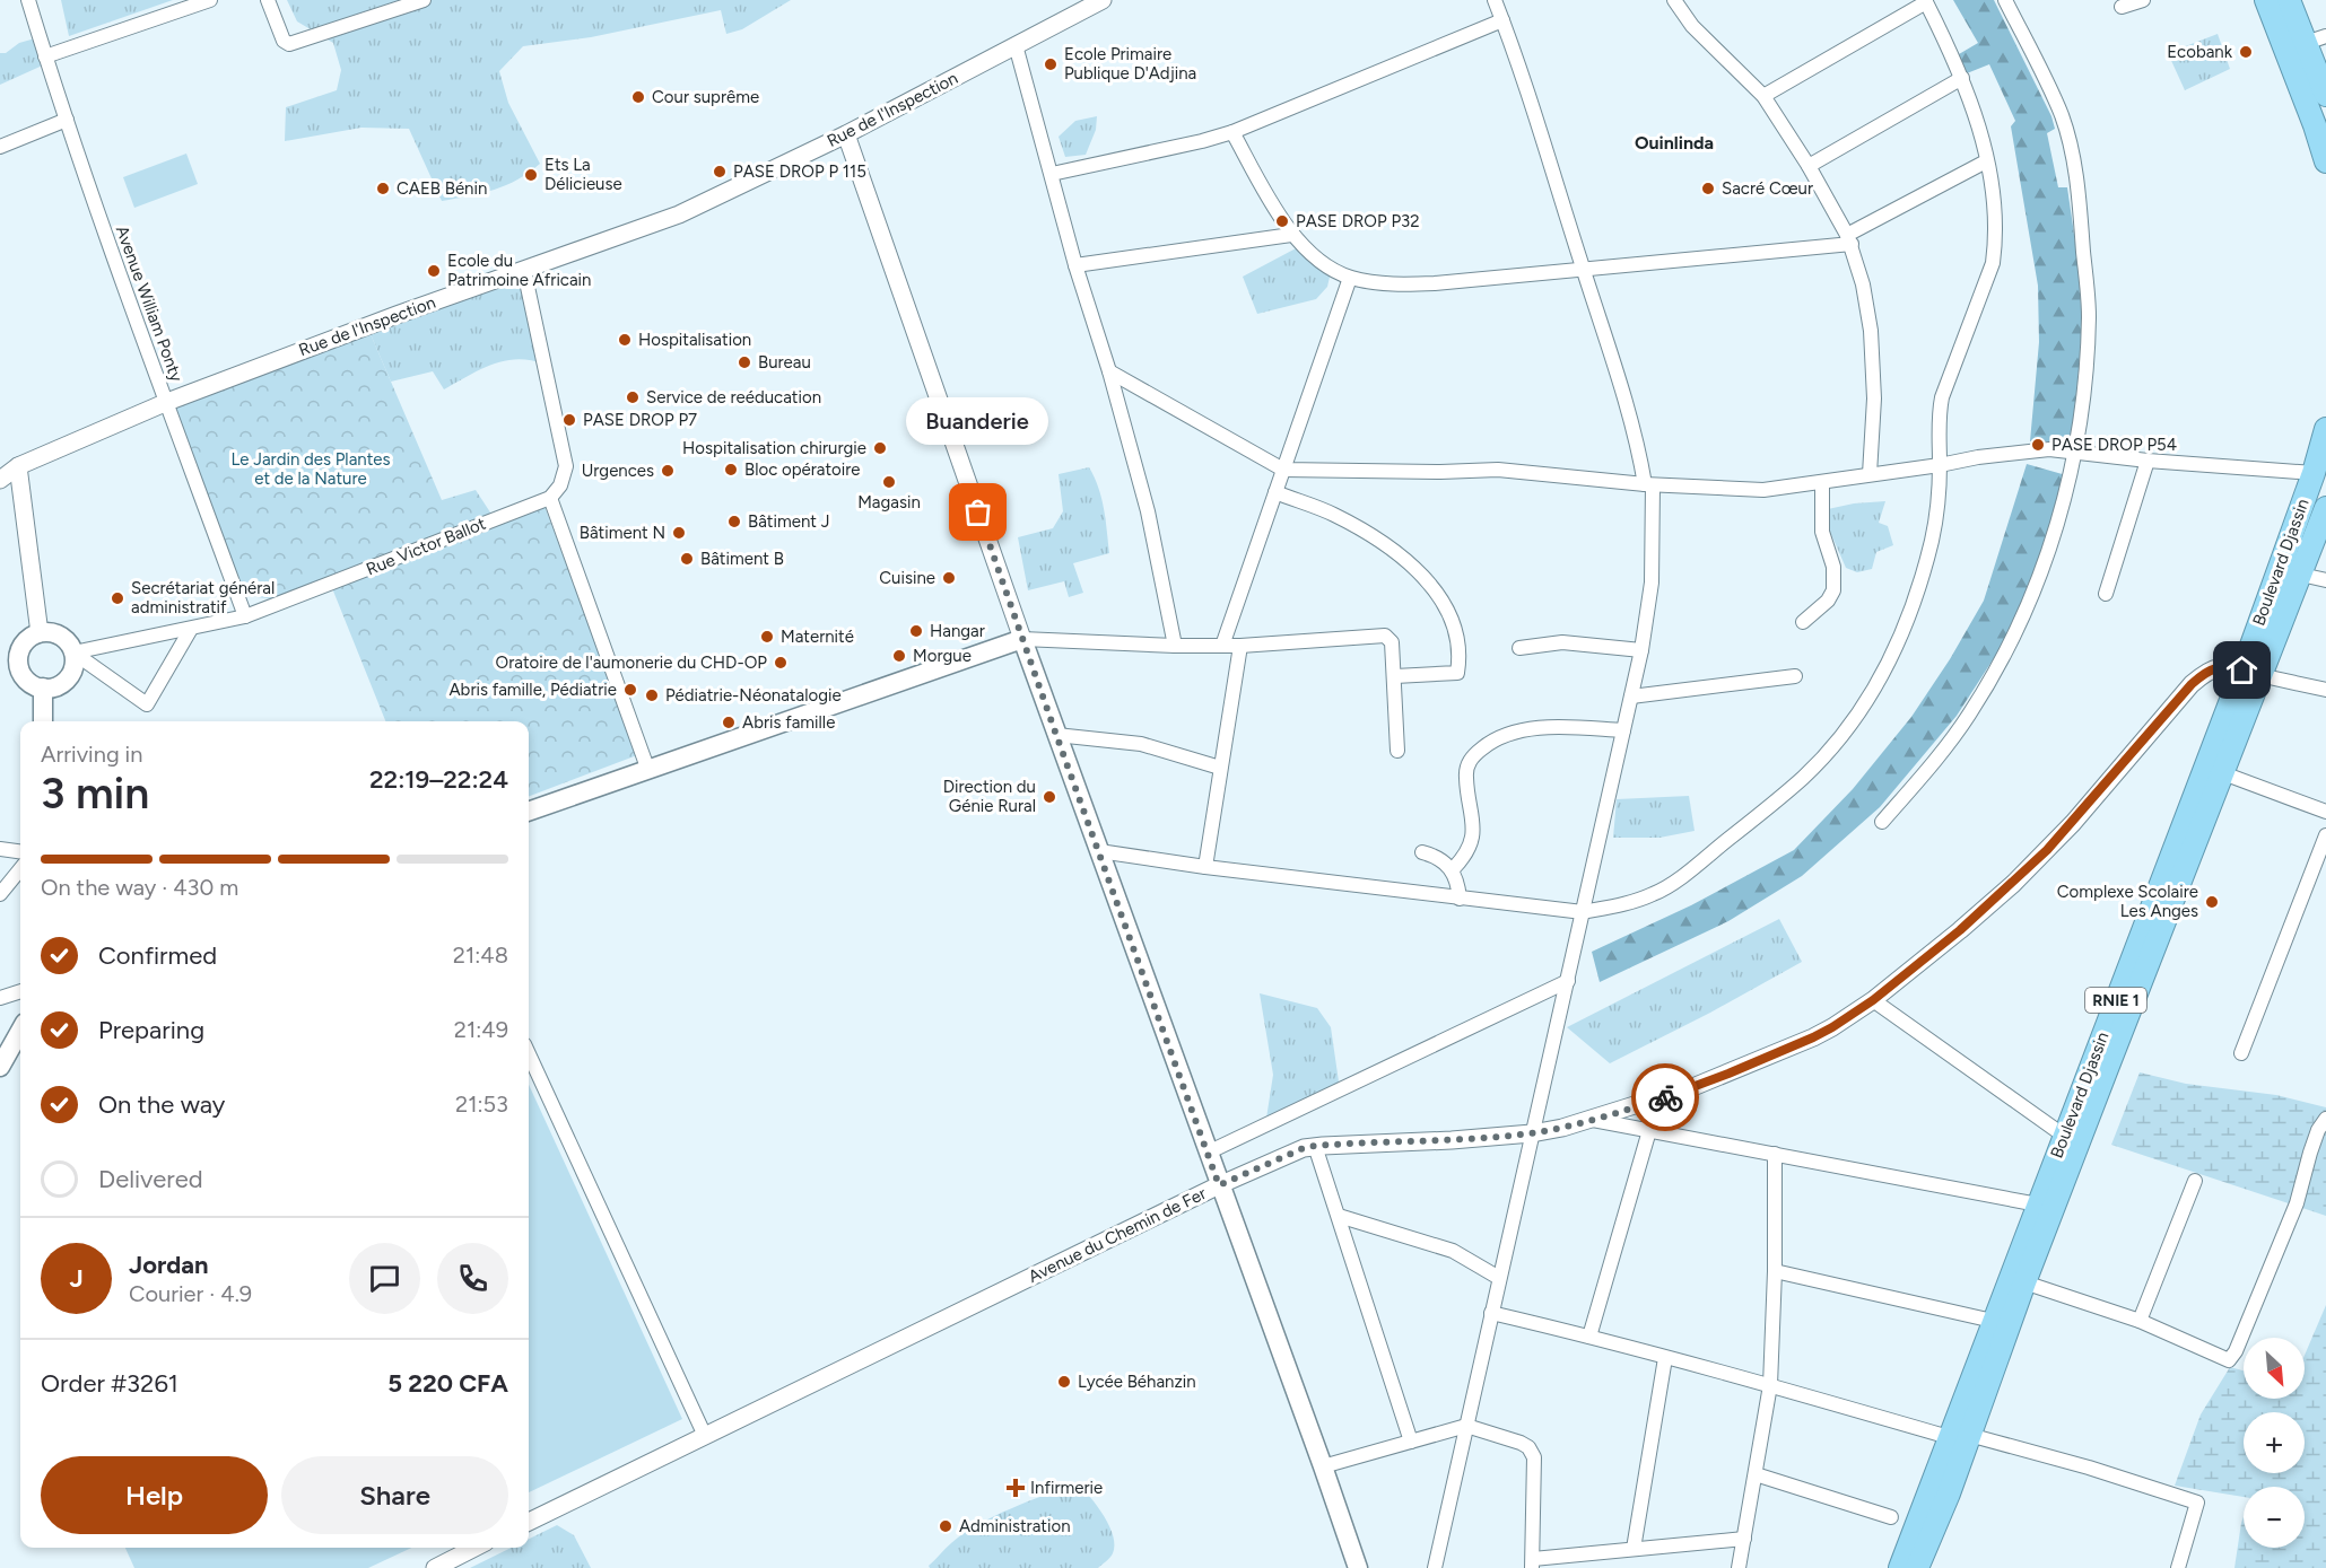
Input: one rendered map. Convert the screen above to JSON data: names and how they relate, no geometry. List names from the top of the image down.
{
  "streets": {
    "highway": ["Boulevard Djassin", "RNIE 1"],
    "street": [
      "Rue de l'Inspection",
      "Avenue William Ponty",
      "Rue Victor Ballot",
      "Avenue du Chemin de Fer"
    ]
  },
  "crossings": [
    ["Rue de l'Inspection", "Avenue William Ponty"],
    ["Avenue William Ponty", "Rue Victor Ballot"],
    ["Boulevard Djassin", "Avenue du Chemin de Fer"]
  ],
  "districts": ["Ouinlinda"],
  "parks": ["Le Jardin des Plantes et de la Nature"],
  "places": {
    "other": [
      "Ecobank",
      "Ecole Primaire Publique D'Adjina",
      "Cour suprême",
      "PASE DROP P 115",
      "Ets La Délicieuse",
      "CAEB Bénin",
      "Sacré Cœur",
      "PASE DROP P32",
      "Ecole du Patrimoine Africain",
      "Hospitalisation",
      "Bureau",
      "Service de reéducation",
      "PASE DROP P7",
      "PASE DROP P54",
      "Hospitalisation chirurgie",
      "Bloc opératoire",
      "Urgences",
      "Magasin",
      "Buanderie",
      "Bâtiment J",
      "Bâtiment N",
      "Bâtiment B",
      "Cuisine",
      "Secrétariat général administratif",
      "Hangar",
      "Maternité",
      "Morgue",
      "Oratoire de l'aumonerie du CHD-OP",
      "Abris famille, Pédiatrie",
      "Pédiatrie-Néonatalogie",
      "Abris famille",
      "Direction du Génie Rural",
      "Complexe Scolaire Les Anges",
      "Lycée Béhanzin",
      "Administration"
    ],
    "health": ["Infirmerie"]
  },
  "north": "bottom right",
  "page": {
    "bubble": "Buanderie",
    "heading": ["3 min", "Arriving in", "22:19–22:24"],
    "panel": [
      "Jordan",
      "Courier · 4.9",
      "Order #3261",
      "5 220 CFA"
    ],
    "bar": "On the way · 430 m",
    "list": [
      ["Confirmed", "21:48"],
      ["Preparing", "21:49"],
      ["On the way", "21:53"],
      "Delivered"
    ],
    "round": "J",
    "map_buttons": ["+", "−"],
    "buttons": ["Help", "Share"]
  }
}
